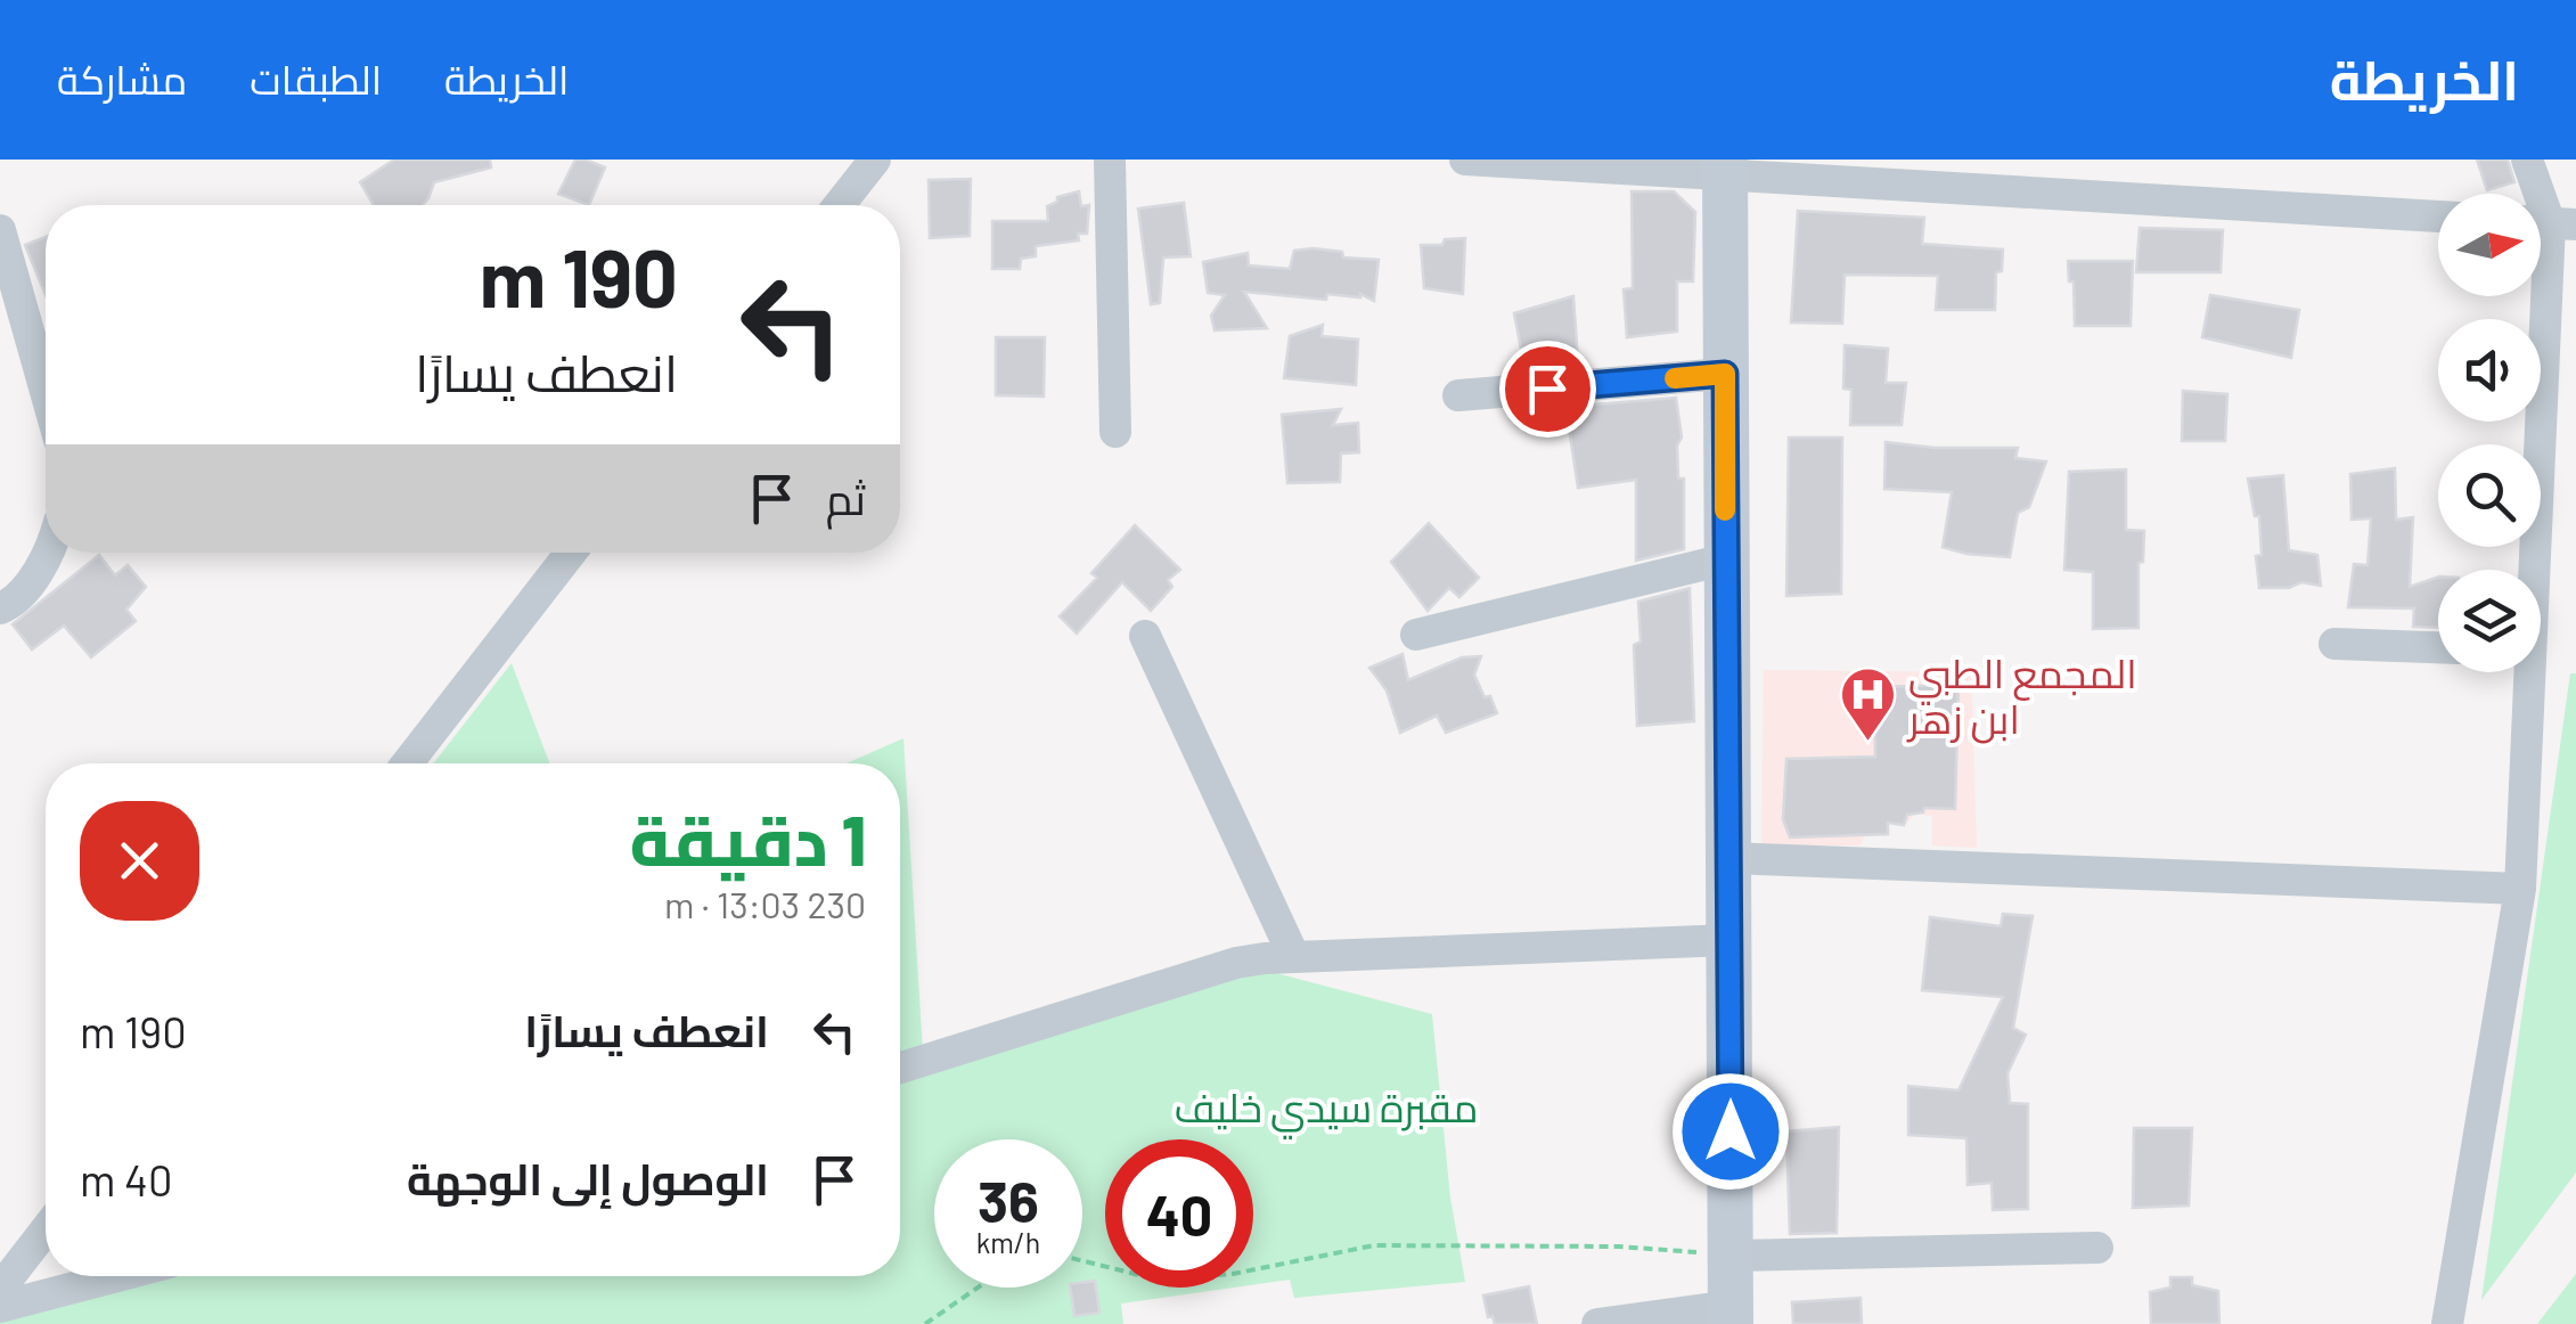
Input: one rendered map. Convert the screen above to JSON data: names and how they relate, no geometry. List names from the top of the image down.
{
  "parks": ["مقبرة سيدي خليف"],
  "places": {
    "hospital": ["المجمع الطبي ابن زهر"]
  },
  "north": "right",
  "page": {
    "header": "الخريطة",
    "nav": ["الخريطة", "الطبقات", "مشاركة"],
    "turn": ["190 m", "انعطف يسارًا"],
    "then": "ثم",
    "heading": ["1 دقيقة", "230 m · 13:03"],
    "list": [
      {
        "name": "انعطف يسارًا",
        "value": "190 m"
      },
      {
        "name": "الوصول إلى الوجهة",
        "value": "40 m"
      }
    ],
    "speed": "36 km/h",
    "limit": "40"
  }
}
